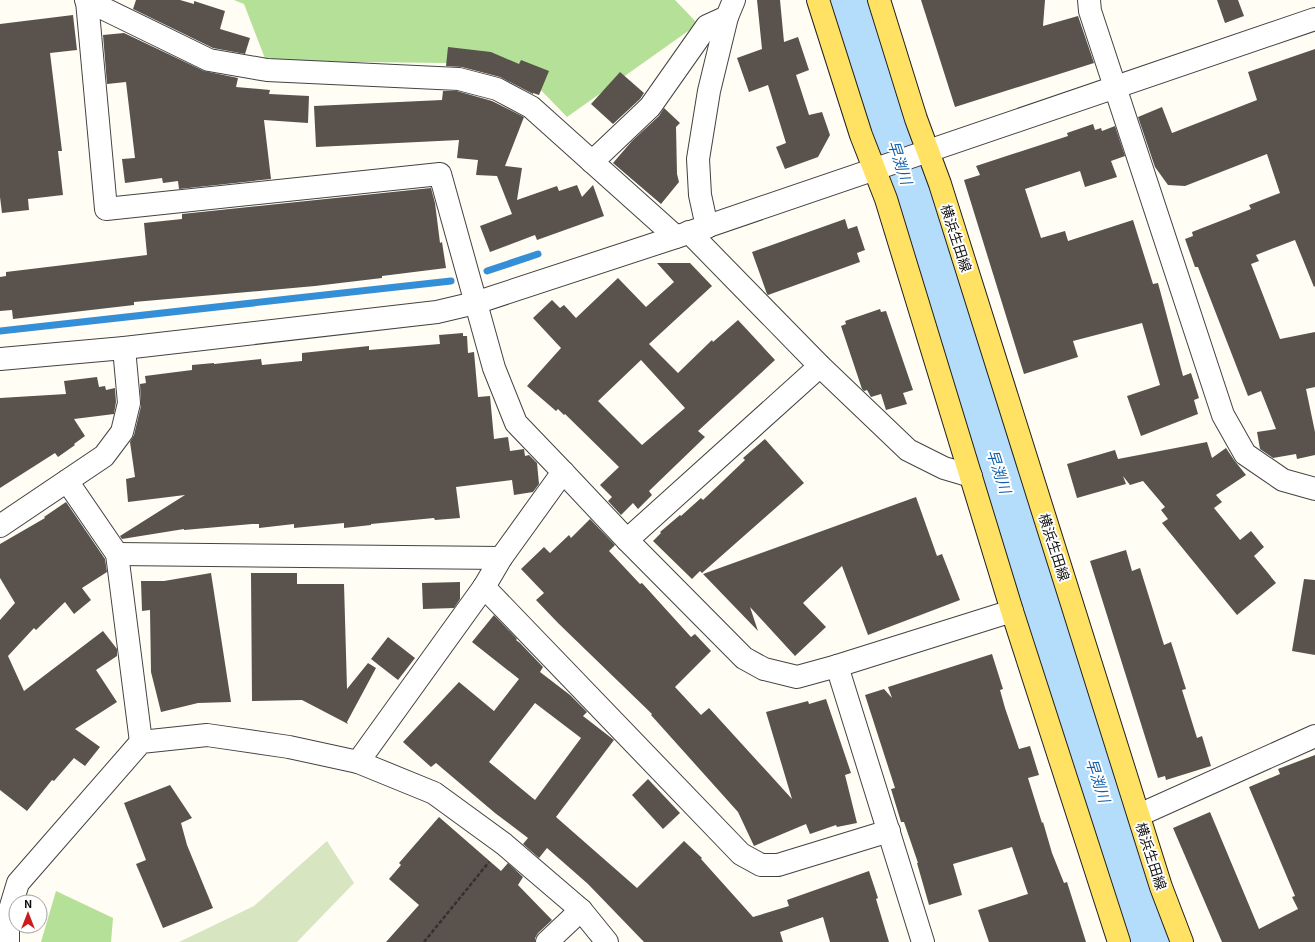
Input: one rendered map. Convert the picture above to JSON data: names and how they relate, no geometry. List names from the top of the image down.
{
  "streets": {
    "main road": ["横浜生田線"]
  },
  "water": ["早渕川"],
  "north": "top"
}
